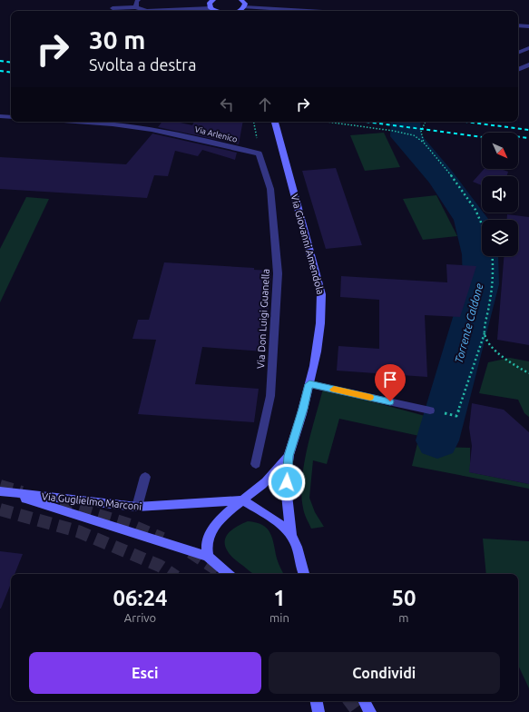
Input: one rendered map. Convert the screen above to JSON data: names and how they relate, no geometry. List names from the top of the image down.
{
  "streets": {
    "street": [
      "Via Arlenico",
      "Via Giovanni Amendola",
      "Via Don Luigi Guanella",
      "Via Guglielmo Marconi"
    ]
  },
  "crossings": [
    ["Via Arlenico", "Via Don Luigi Guanella"],
    ["Via Giovanni Amendola", "Via Guglielmo Marconi"]
  ],
  "water": ["Torrente Caldone"],
  "north": "bottom right",
  "page": {
    "turn": ["30 m", "Svolta a destra"],
    "eta": [
      "06:24",
      "Arrivo",
      "1",
      "min",
      "50",
      "m"
    ],
    "buttons": ["Esci", "Condividi"]
  }
}
